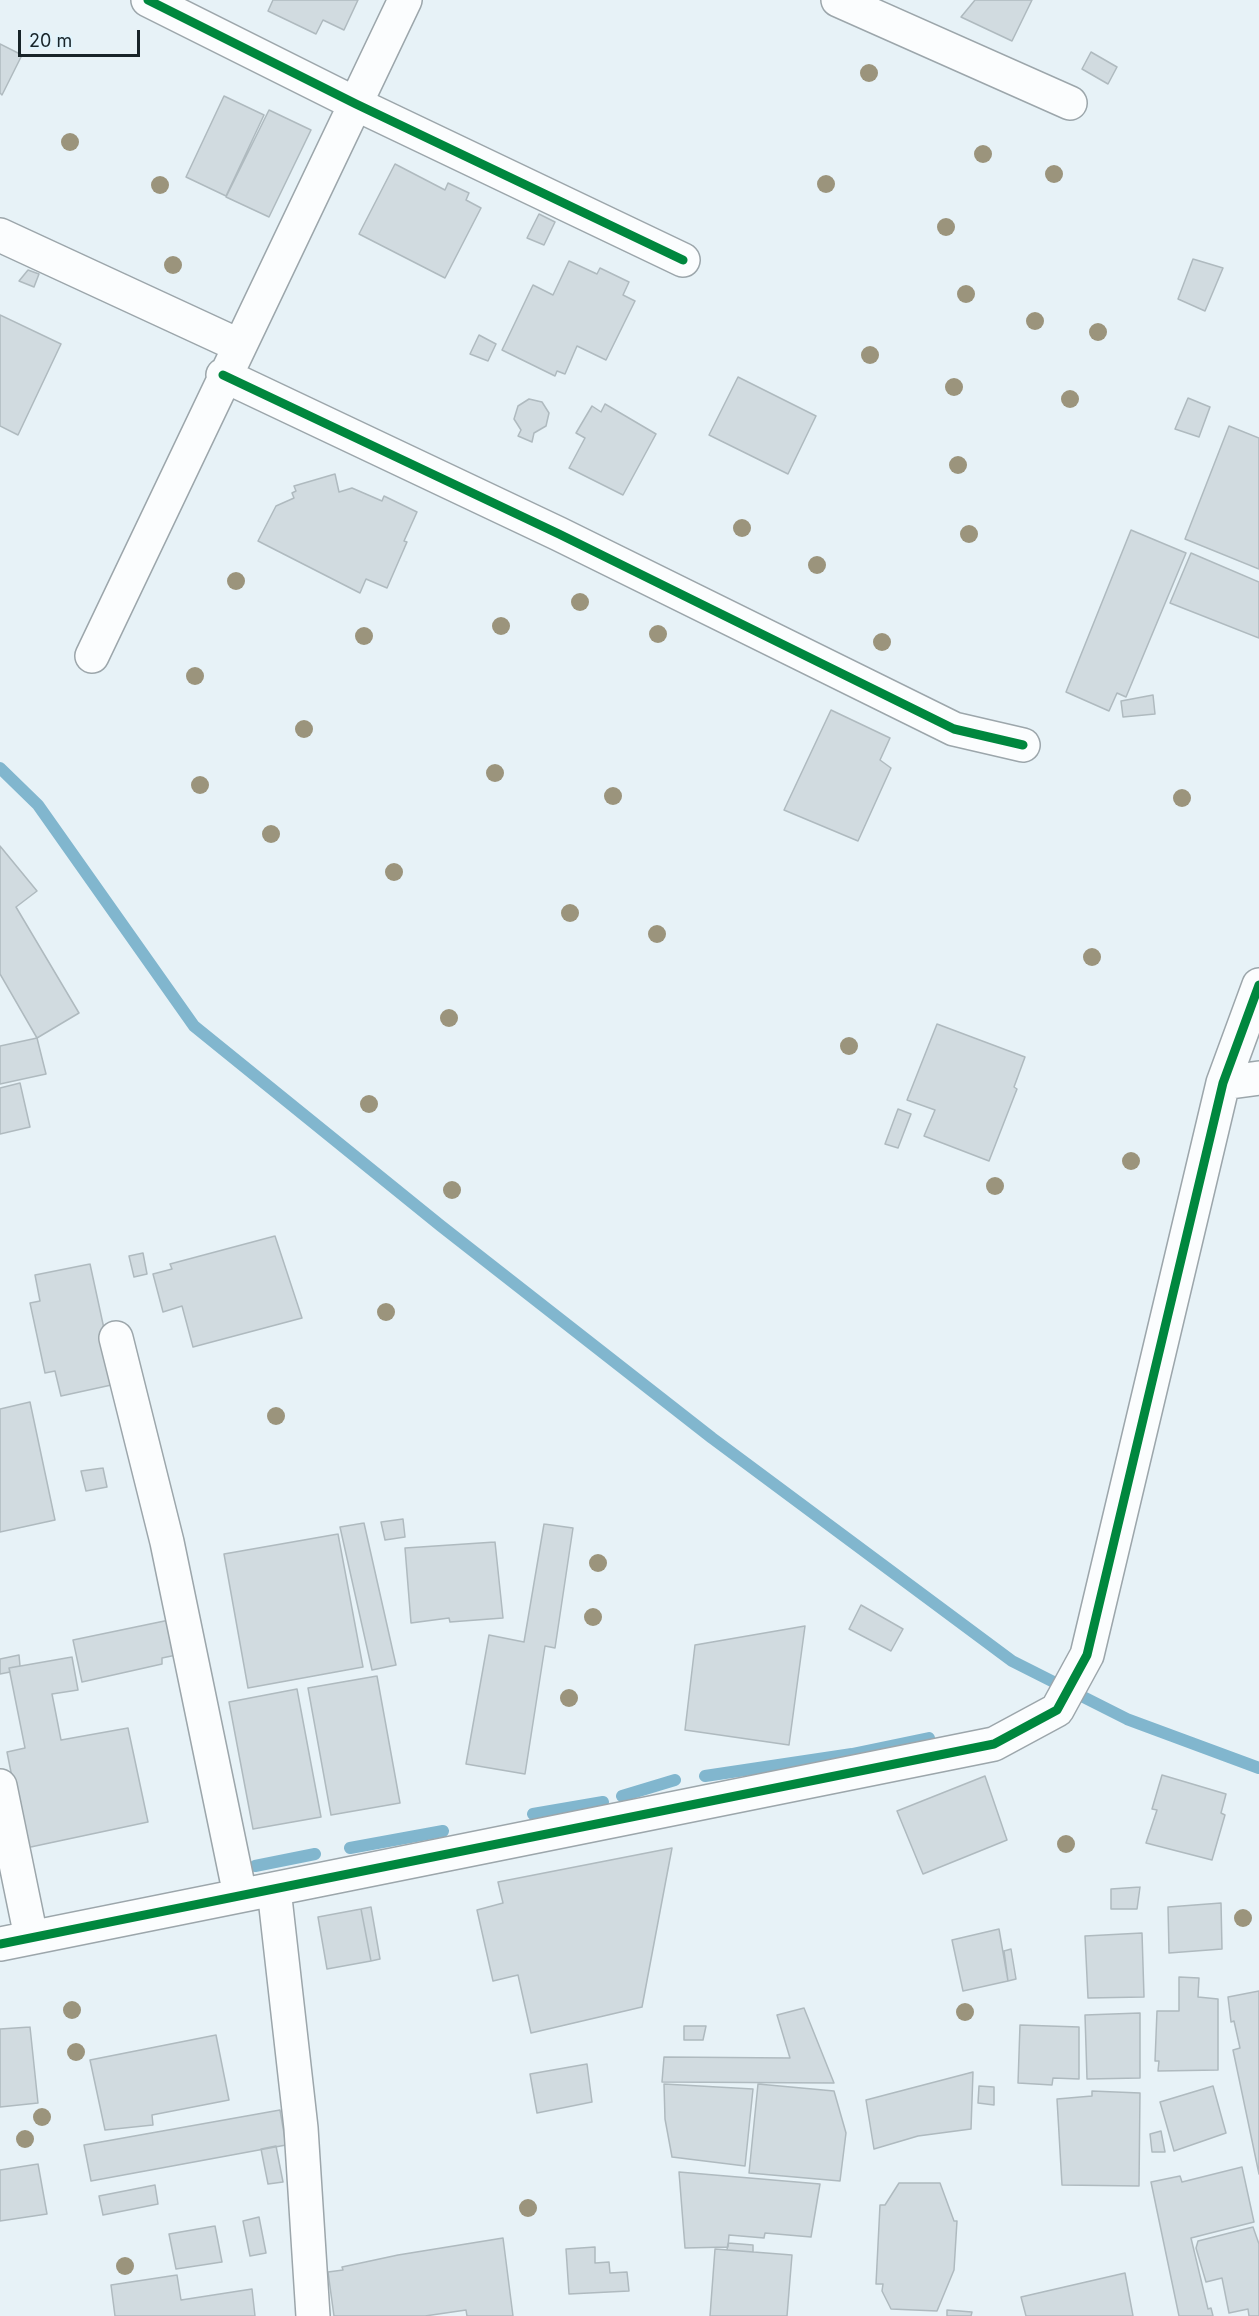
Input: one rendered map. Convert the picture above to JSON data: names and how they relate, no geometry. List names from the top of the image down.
{
  "scale_bar": "20 m"
}
